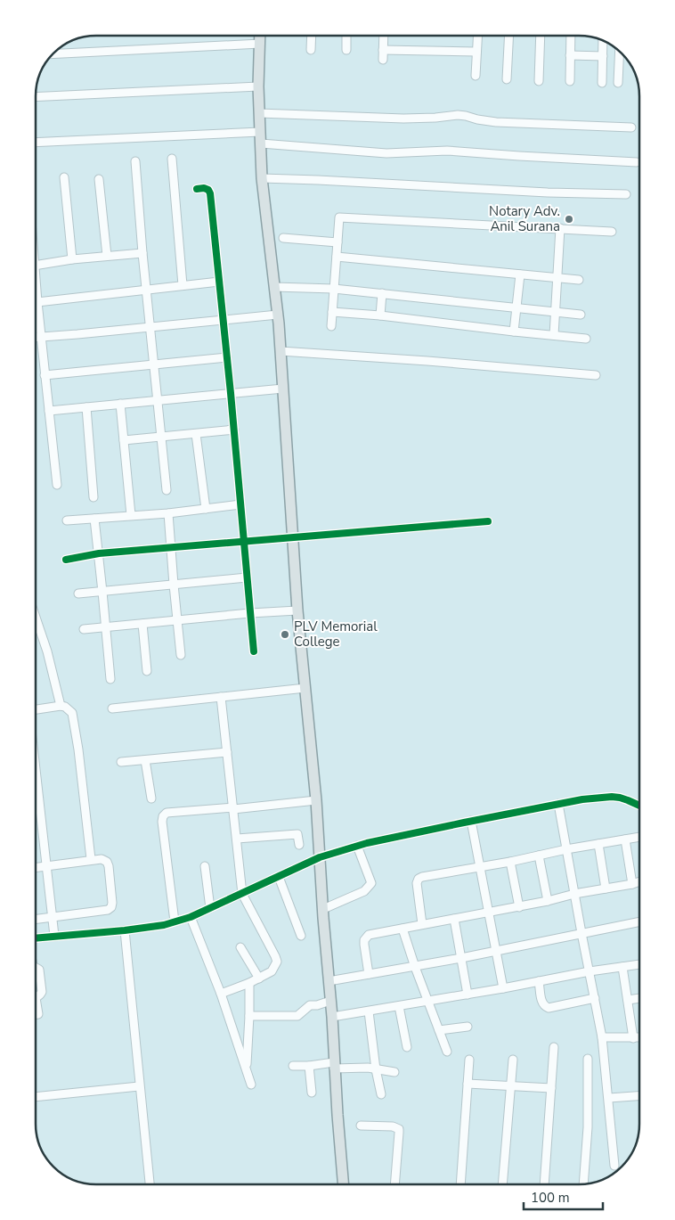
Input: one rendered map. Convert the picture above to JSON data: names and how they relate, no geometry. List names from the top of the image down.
{
  "places": ["Notary Adv. Anil Surana", "PLV Memorial College"],
  "scale_bar": "100 m"
}
